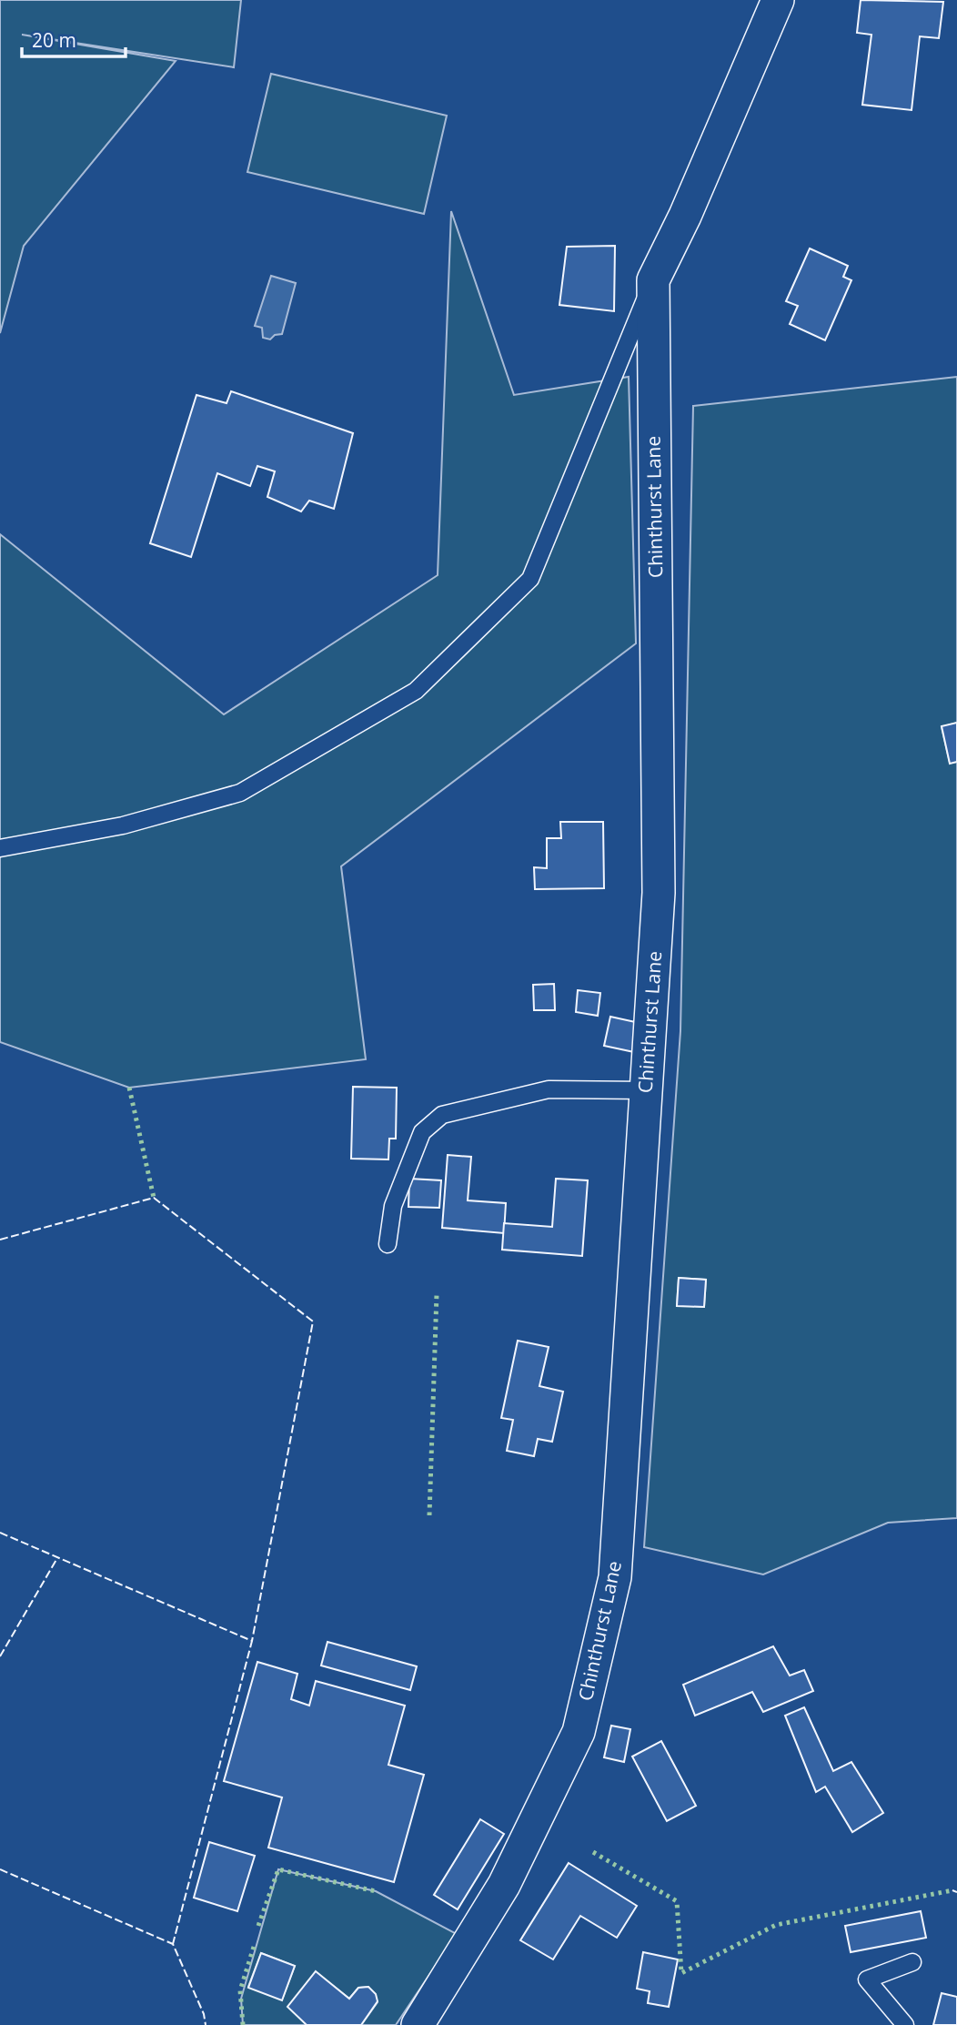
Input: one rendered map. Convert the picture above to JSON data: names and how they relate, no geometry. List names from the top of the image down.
{
  "streets": {
    "street": ["Chinthurst Lane"]
  },
  "scale_bar": "20 m"
}
